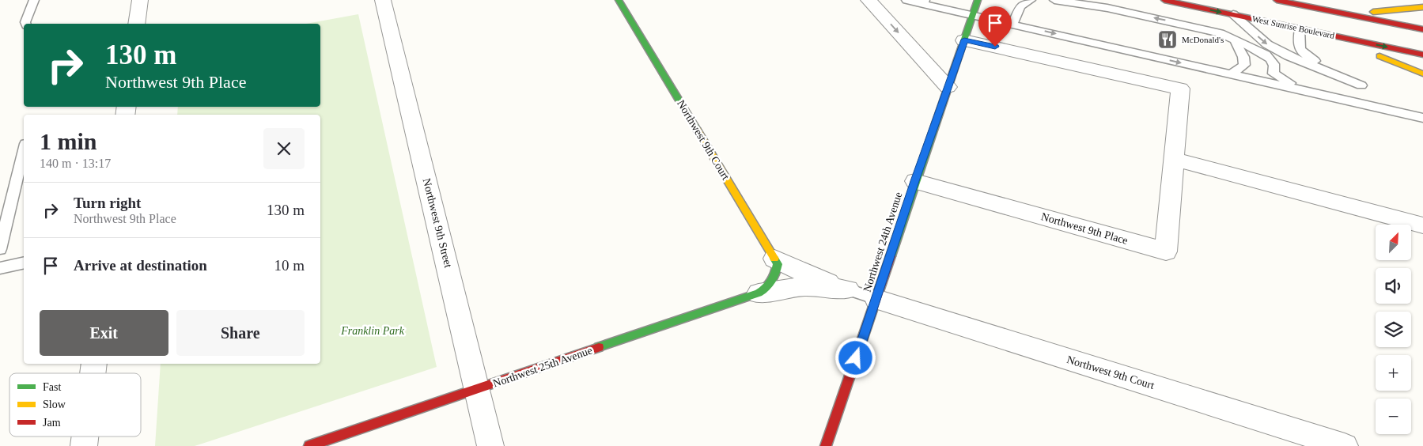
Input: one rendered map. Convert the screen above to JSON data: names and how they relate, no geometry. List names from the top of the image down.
{
  "streets": {
    "street": [
      "West Sunrise Boulevard",
      "Northwest 9th Court",
      "Northwest 9th Street",
      "Northwest 9th Place",
      "Northwest 24th Avenue",
      "Northwest 25th Avenue"
    ]
  },
  "crossings": [
    ["Northwest 9th Court", "Northwest 24th Avenue"],
    ["Northwest 9th Street", "Northwest 25th Avenue"],
    ["Northwest 9th Place", "Northwest 24th Avenue"]
  ],
  "parks": ["Franklin Park"],
  "places": {
    "restaurant": ["McDonald's"]
  },
  "legend": ["Fast", "Slow", "Jam"],
  "north": "top right",
  "page": {
    "turn": ["130 m", "Northwest 9th Place"],
    "heading": ["1 min", "140 m · 13:17"],
    "list": [
      {
        "name": "Turn right",
        "note": "Northwest 9th Place",
        "value": "130 m"
      },
      {
        "name": "Arrive at destination",
        "value": "10 m"
      }
    ],
    "map_buttons": ["+", "−"],
    "buttons": ["Exit", "Share"]
  }
}
